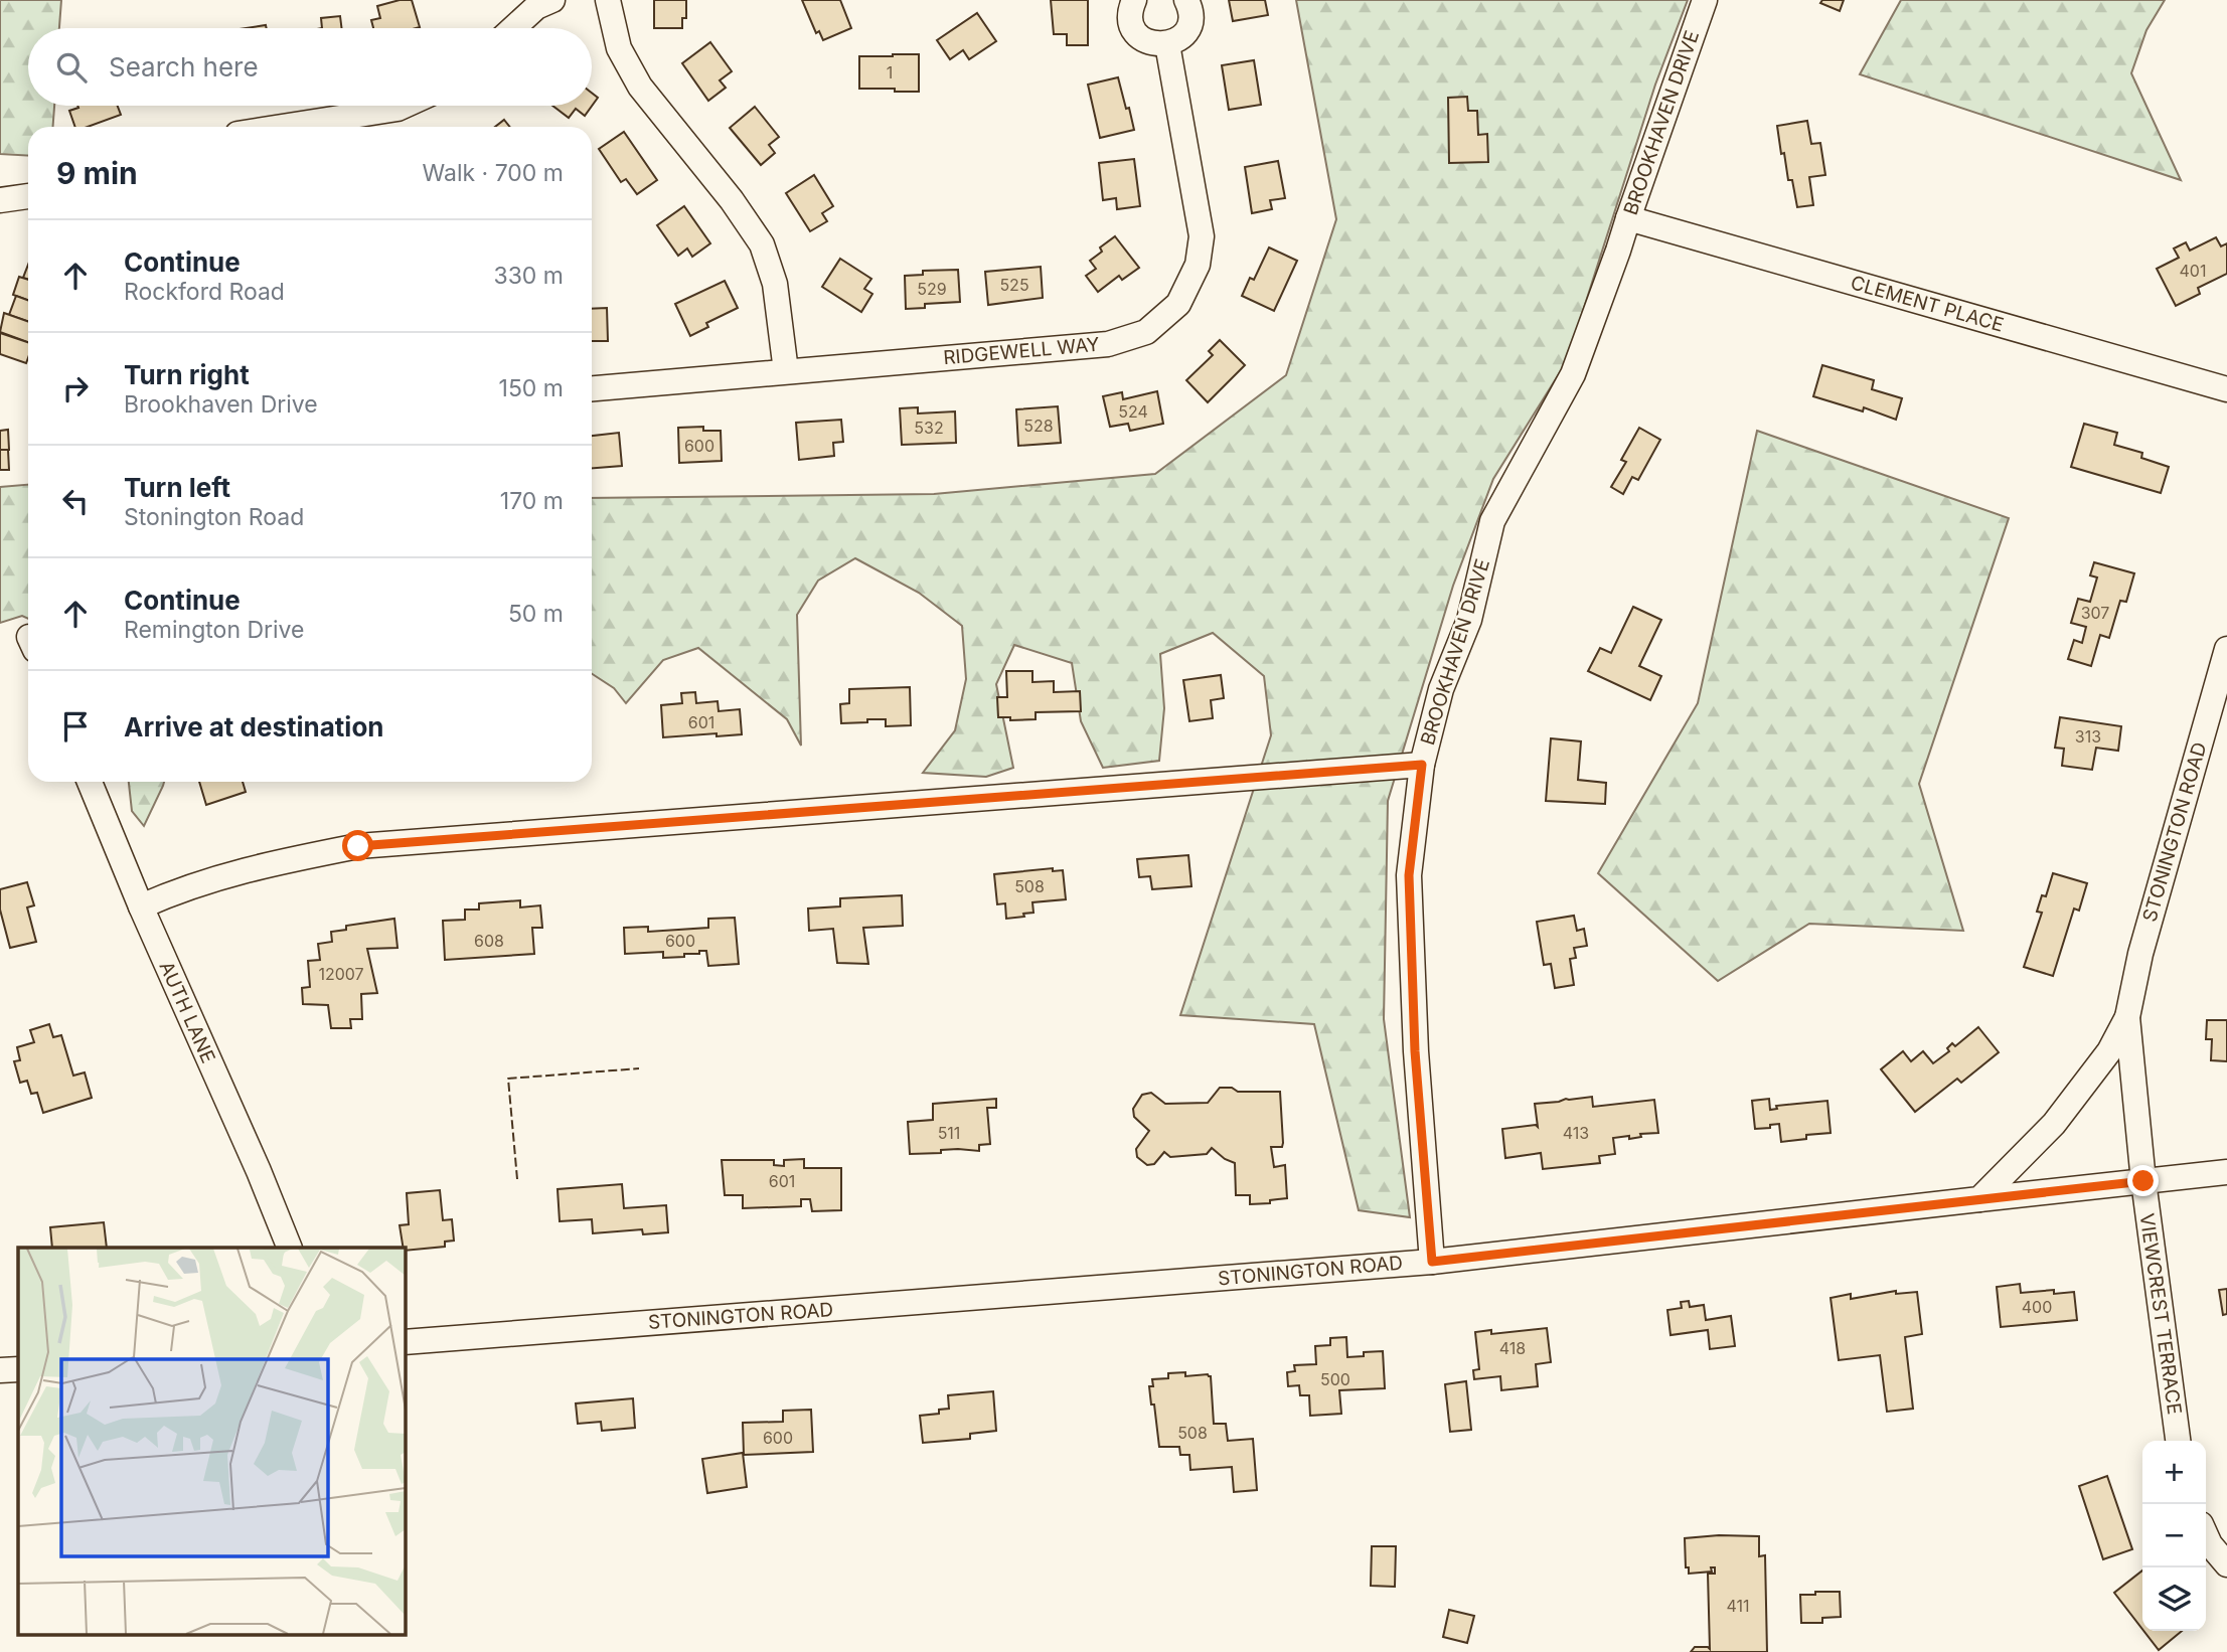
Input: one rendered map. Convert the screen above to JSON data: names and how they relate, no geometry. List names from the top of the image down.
{
  "streets": {
    "street": [
      "BROOKHAVEN DRIVE",
      "CLEMENT PLACE",
      "RIDGEWELL WAY",
      "STONINGTON ROAD",
      "AUTH LANE",
      "VIEWCREST TERRACE"
    ]
  },
  "crossings": [
    ["BROOKHAVEN DRIVE", "CLEMENT PLACE"],
    ["BROOKHAVEN DRIVE", "STONINGTON ROAD"],
    ["STONINGTON ROAD", "VIEWCREST TERRACE"]
  ],
  "house_numbers": [
    "1",
    "401",
    "525",
    "529",
    "524",
    "528",
    "532",
    "600",
    "307",
    "601",
    "313",
    "508",
    "608",
    "600",
    "12007",
    "511",
    "413",
    "601",
    "400",
    "418",
    "500",
    "508",
    "600",
    "411"
  ],
  "page": {
    "search": "Search here",
    "heading": ["9 min", "Walk · 700 m"],
    "list": [
      ["Continue", "Rockford Road", "330 m"],
      ["Turn right", "Brookhaven Drive", "150 m"],
      ["Turn left", "Stonington Road", "170 m"],
      ["Continue", "Remington Drive", "50 m"],
      "Arrive at destination"
    ],
    "map_buttons": ["+", "−"]
  }
}
